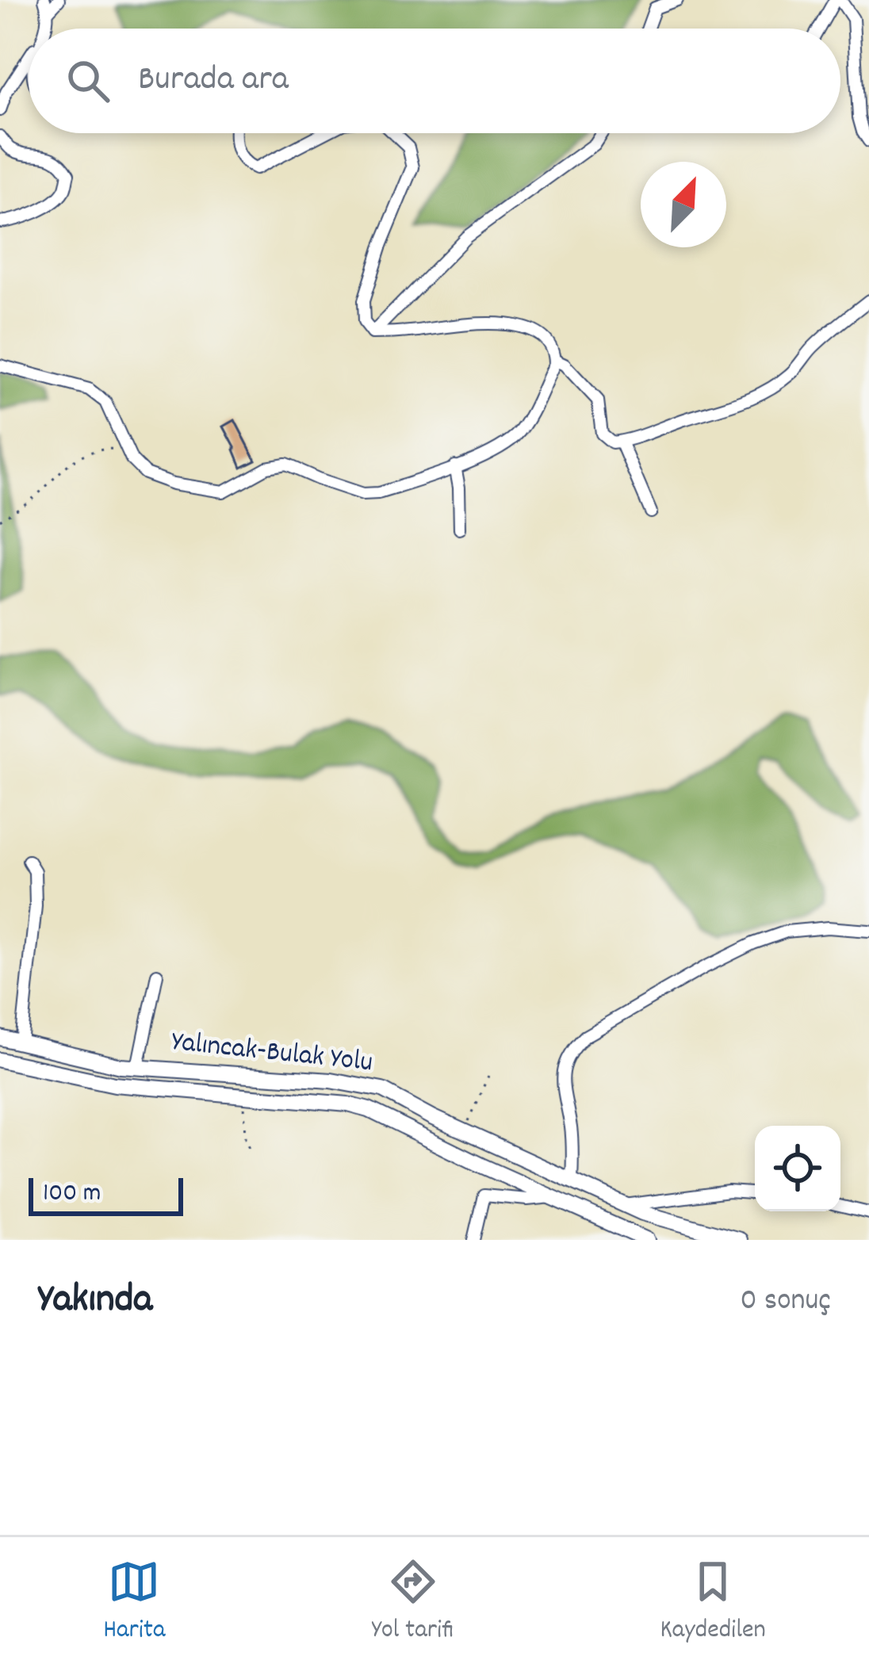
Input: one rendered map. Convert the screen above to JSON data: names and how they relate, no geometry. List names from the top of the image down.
{
  "streets": {
    "main road": ["Yalıncak-Bulak Yolu"]
  },
  "scale_bar": "100 m",
  "north": "top right",
  "page": {
    "search": "Burada ara",
    "scale": "100 m",
    "heading": ["Yakında", "0 sonuç"],
    "nav": ["Harita", "Yol tarifi", "Kaydedilen"]
  }
}
